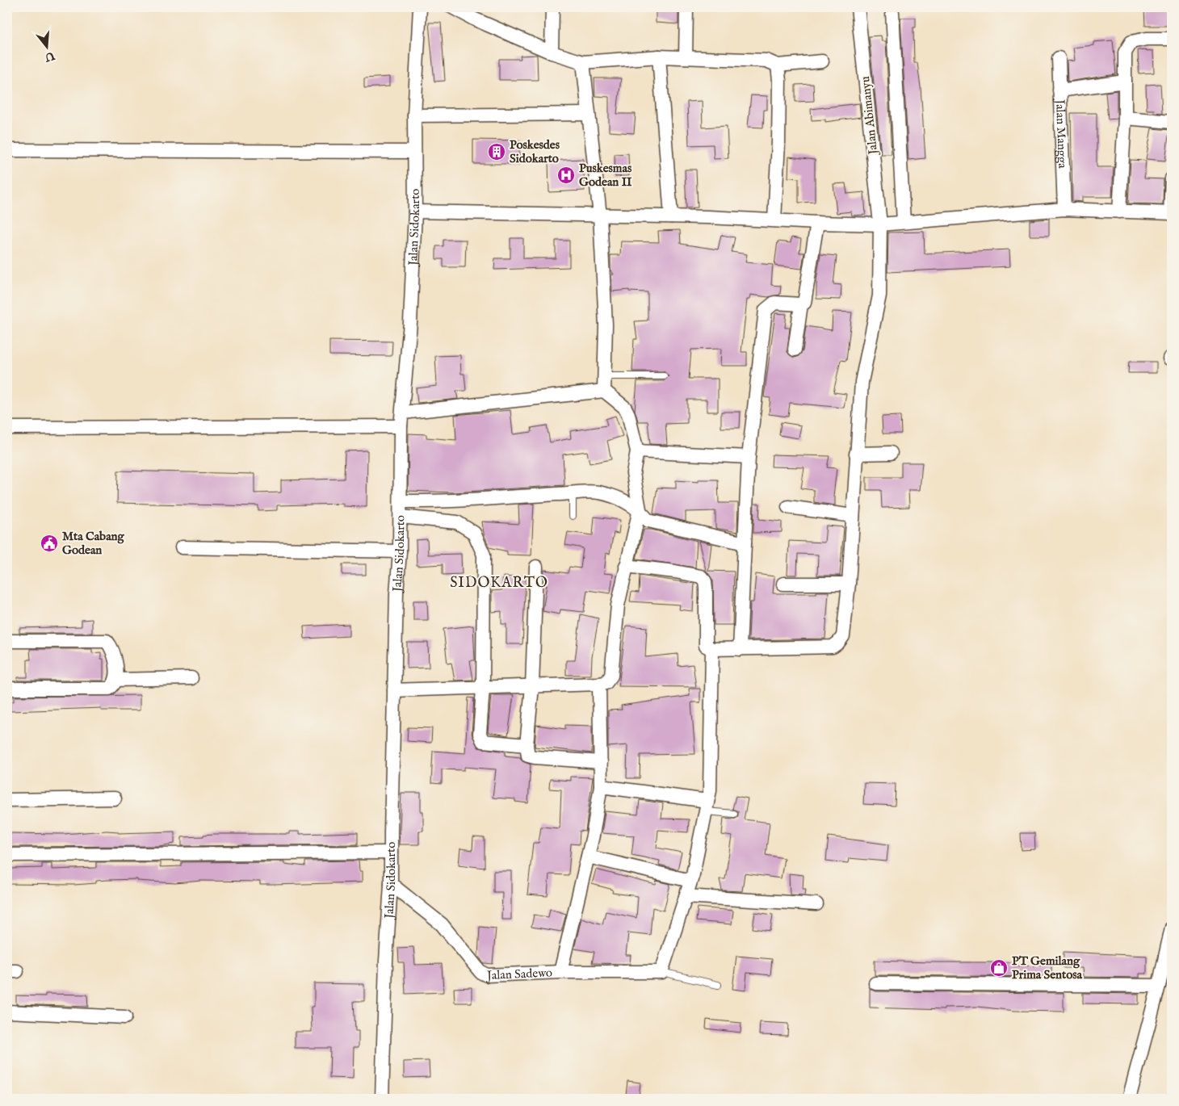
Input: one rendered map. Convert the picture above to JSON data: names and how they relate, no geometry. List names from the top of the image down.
{
  "streets": {
    "street": [
      "Jalan Abimanyu",
      "Jalan Mangga",
      "Jalan Sidokarto",
      "Jalan Sadewo"
    ]
  },
  "crossings": [
    ["Jalan Sidokarto", "Jalan Sadewo"]
  ],
  "districts": ["SIDOKARTO"],
  "places": {
    "building": ["Poskesdes Sidokarto"],
    "hospital": ["Puskesmas Godean II"],
    "public building": ["Mta Cabang Godean"],
    "shop": ["PT Gemilang Prima Sentosa"]
  },
  "north": "bottom"
}
